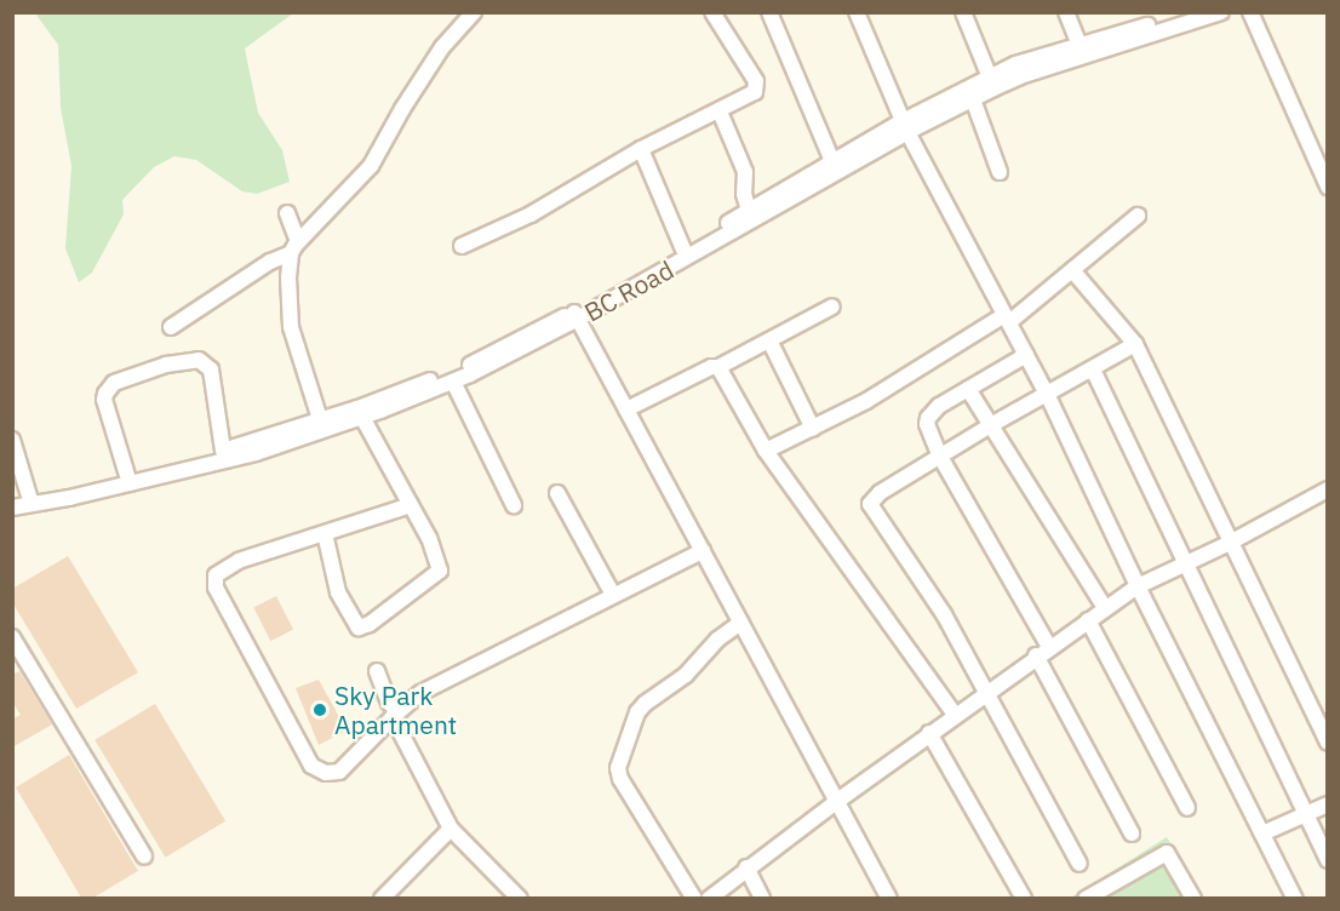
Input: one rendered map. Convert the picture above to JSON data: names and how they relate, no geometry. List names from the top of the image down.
{
  "streets": {
    "street": ["BC Road"]
  },
  "places": ["Sky Park Apartment"]
}
